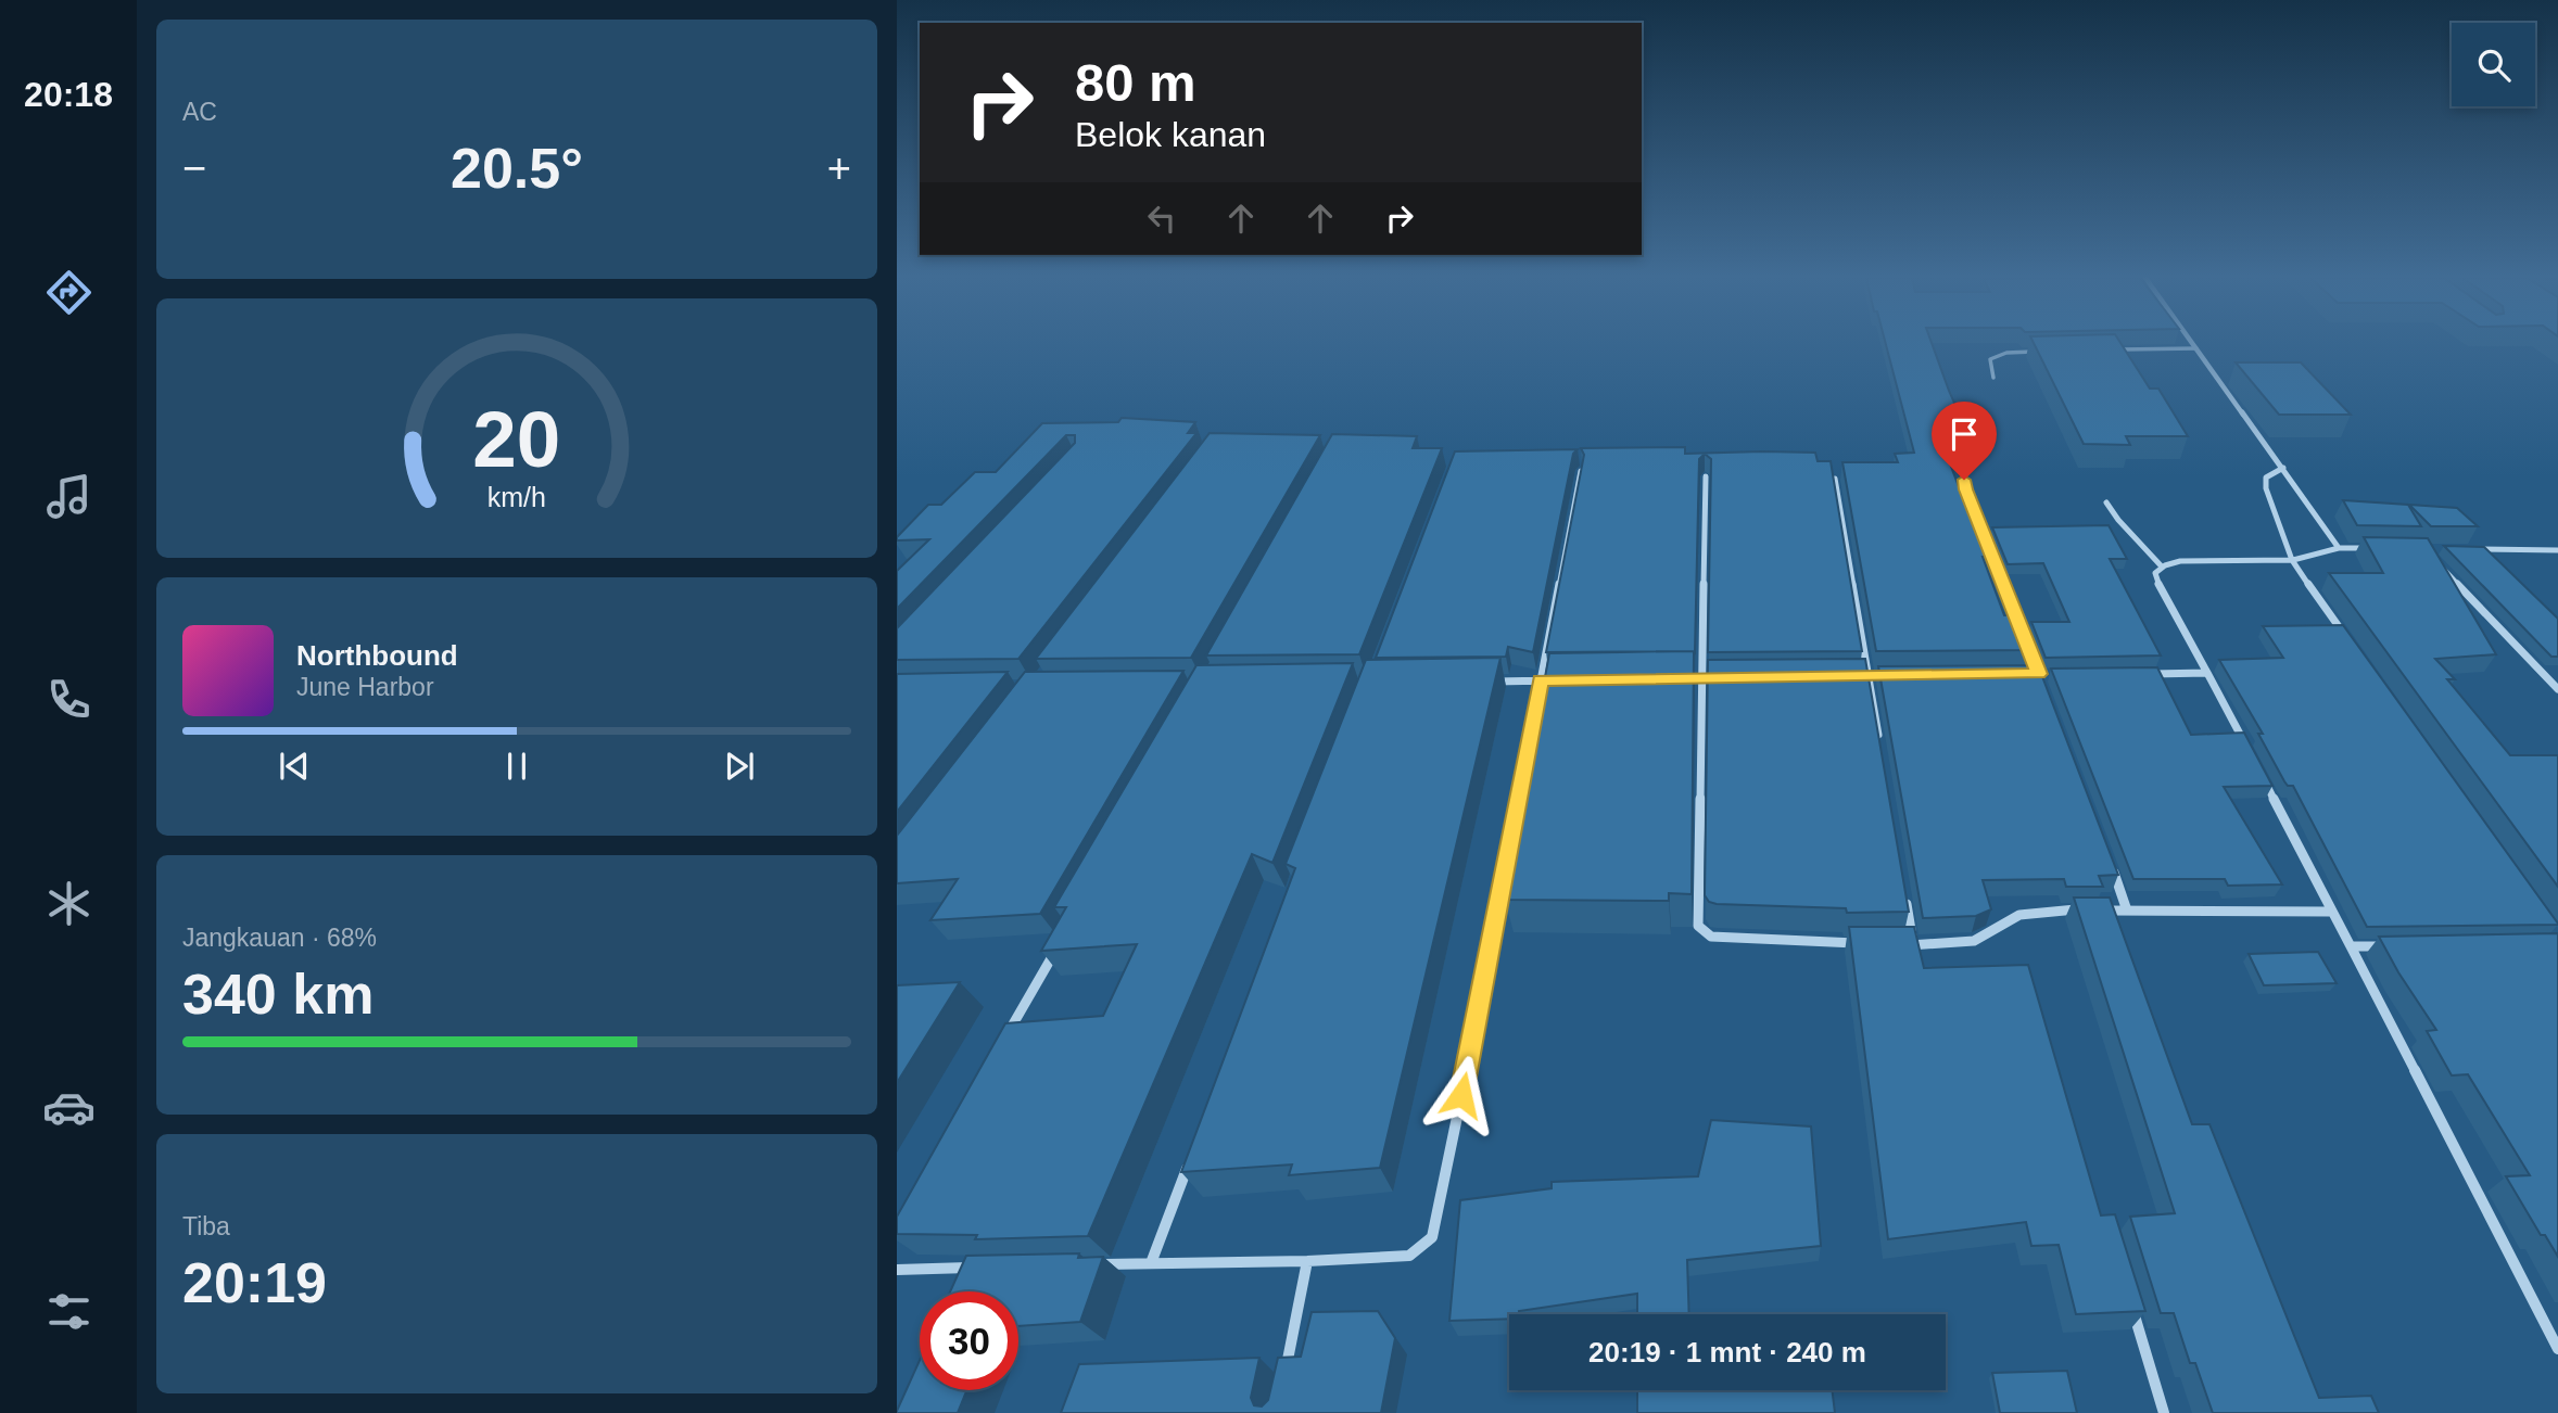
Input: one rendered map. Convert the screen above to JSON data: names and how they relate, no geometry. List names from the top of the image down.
{
  "page": {
    "tabs": "20:18",
    "tile": [
      "AC",
      ["Jangkauan · 68%", "340 km"],
      ["Tiba", "20:19"]
    ],
    "turn": ["80 m", "Belok kanan"],
    "heat": ["−", "20.5°", "+"],
    "song": ["Northbound", "June Harbor"],
    "limit": "30",
    "trip": "20:19 · 1 mnt · 240 m",
    "gauge": ["20", "km/h"]
  }
}
